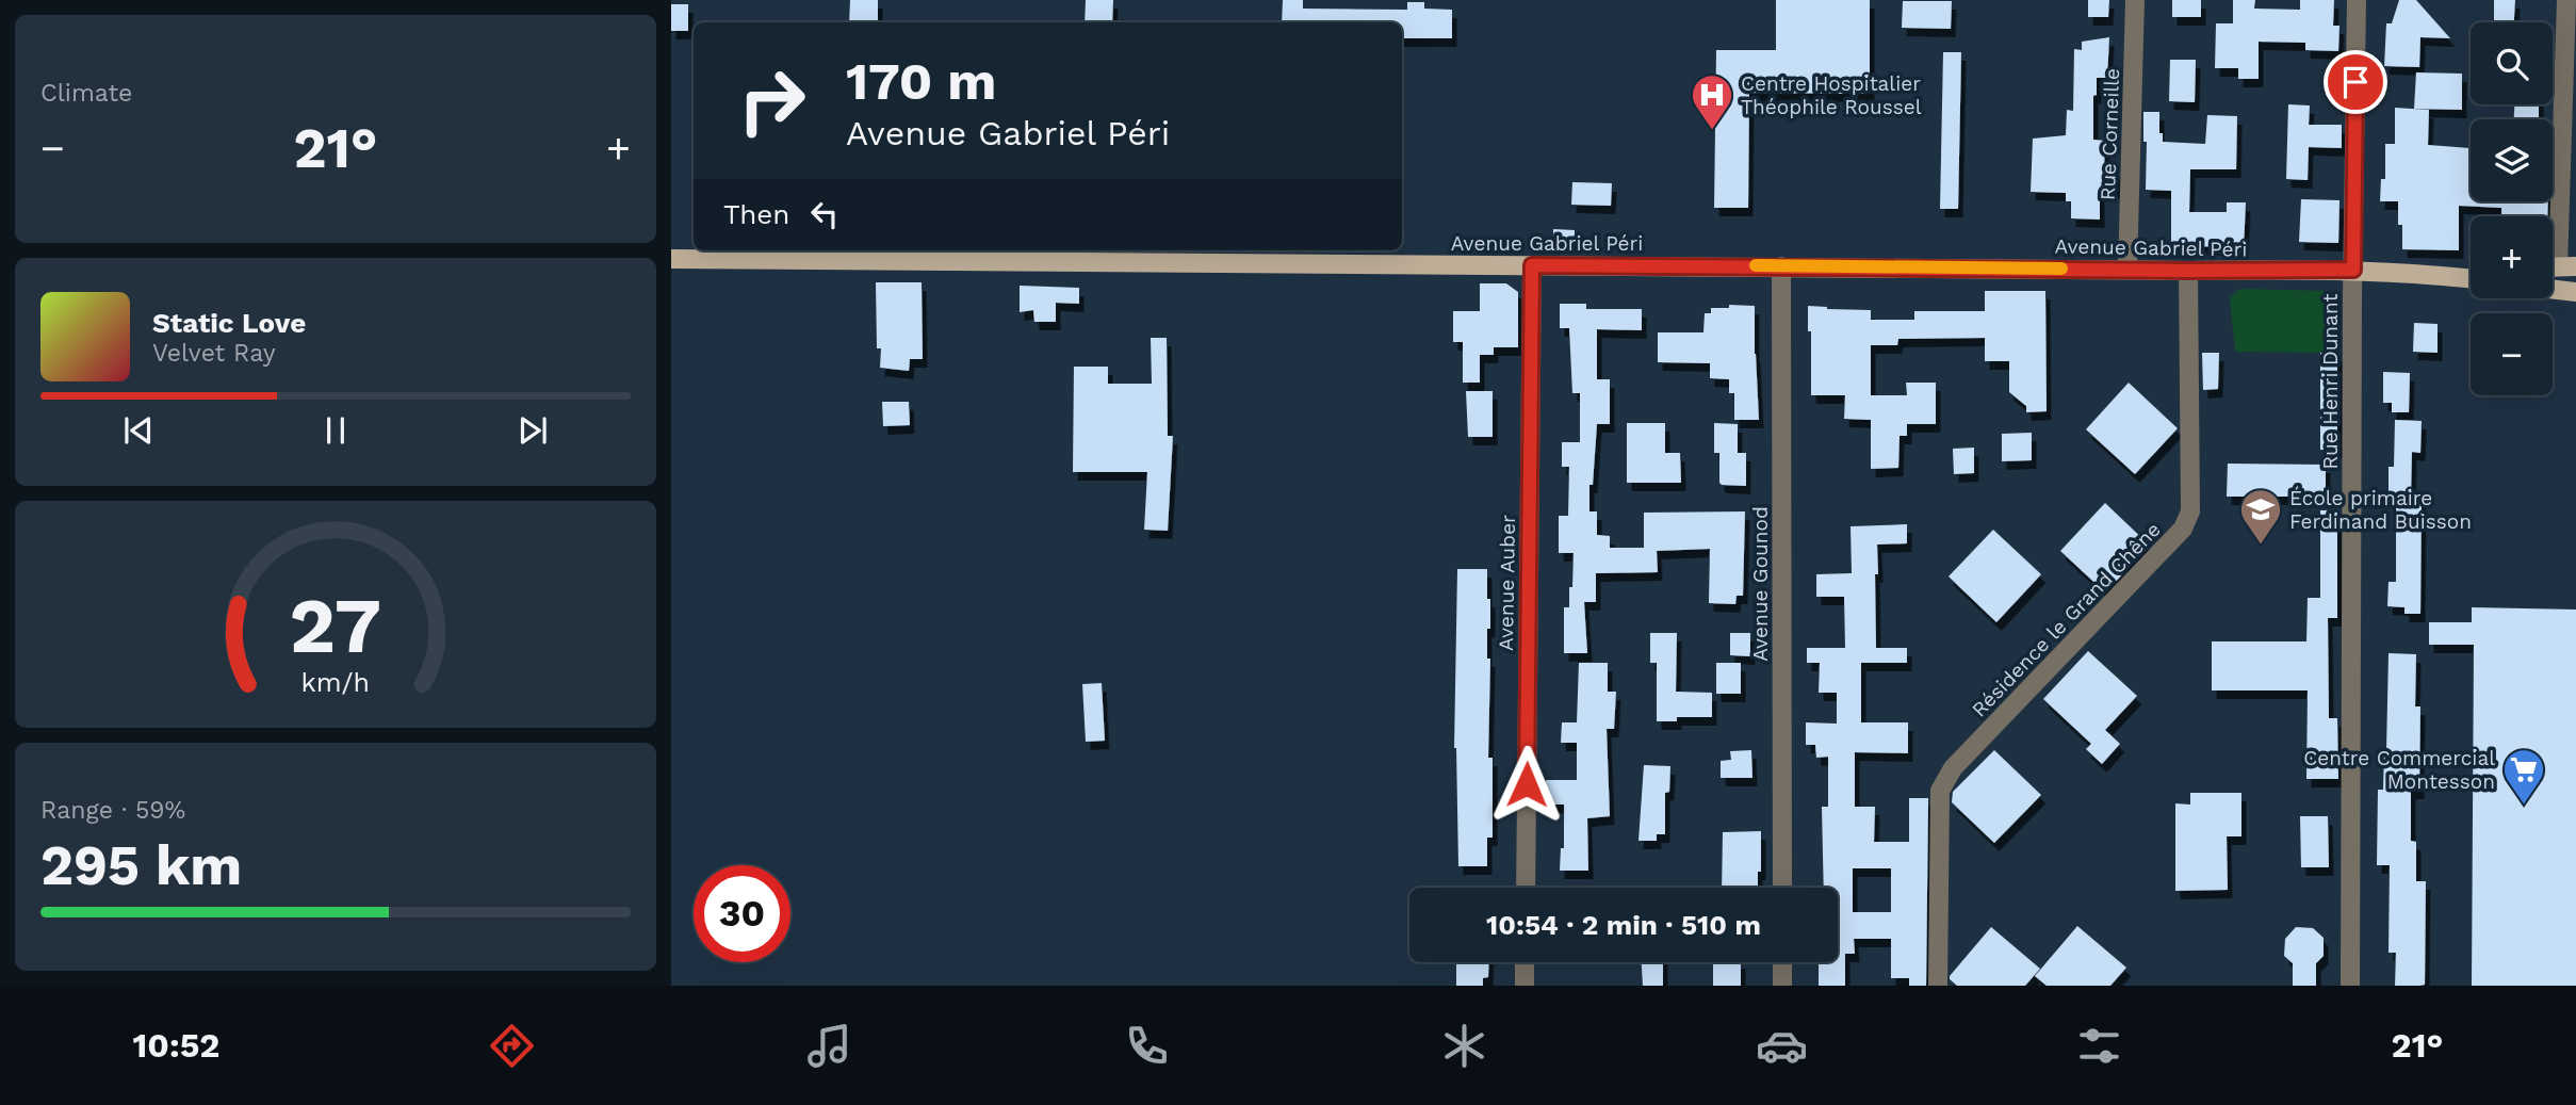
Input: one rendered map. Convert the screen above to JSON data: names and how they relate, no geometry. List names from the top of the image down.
{
  "streets": {
    "main road": ["Avenue Gabriel Péri"],
    "street": [
      "Rue Corneille",
      "Rue Henri Dunant",
      "Avenue Auber",
      "Avenue Gounod",
      "Résidence le Grand Chêne"
    ]
  },
  "crossings": [
    ["Rue Corneille", "Avenue Gabriel Péri"],
    ["Avenue Gabriel Péri", "Rue Henri Dunant"],
    ["Avenue Gabriel Péri", "Avenue Auber"],
    ["Avenue Gabriel Péri", "Avenue Gounod"],
    ["Avenue Gabriel Péri", "Résidence le Grand Chêne"]
  ],
  "places": {
    "hospital": ["Centre Hospitalier Théophile Roussel"],
    "school or university": ["École primaire Ferdinand Buisson"],
    "supermarket": ["Centre Commercial Montesson"]
  },
  "page": {
    "tile": [
      "Climate",
      ["Range · 59%", "295 km"]
    ],
    "map_buttons": ["+", "−"],
    "turn": ["170 m", "Avenue Gabriel Péri"],
    "heat": ["−", "21°", "+"],
    "then": "Then",
    "song": ["Static Love", "Velvet Ray"],
    "limit": "30",
    "trip": "10:54 · 2 min · 510 m",
    "tabs": ["10:52", "21°"],
    "gauge": ["27", "km/h"]
  }
}
